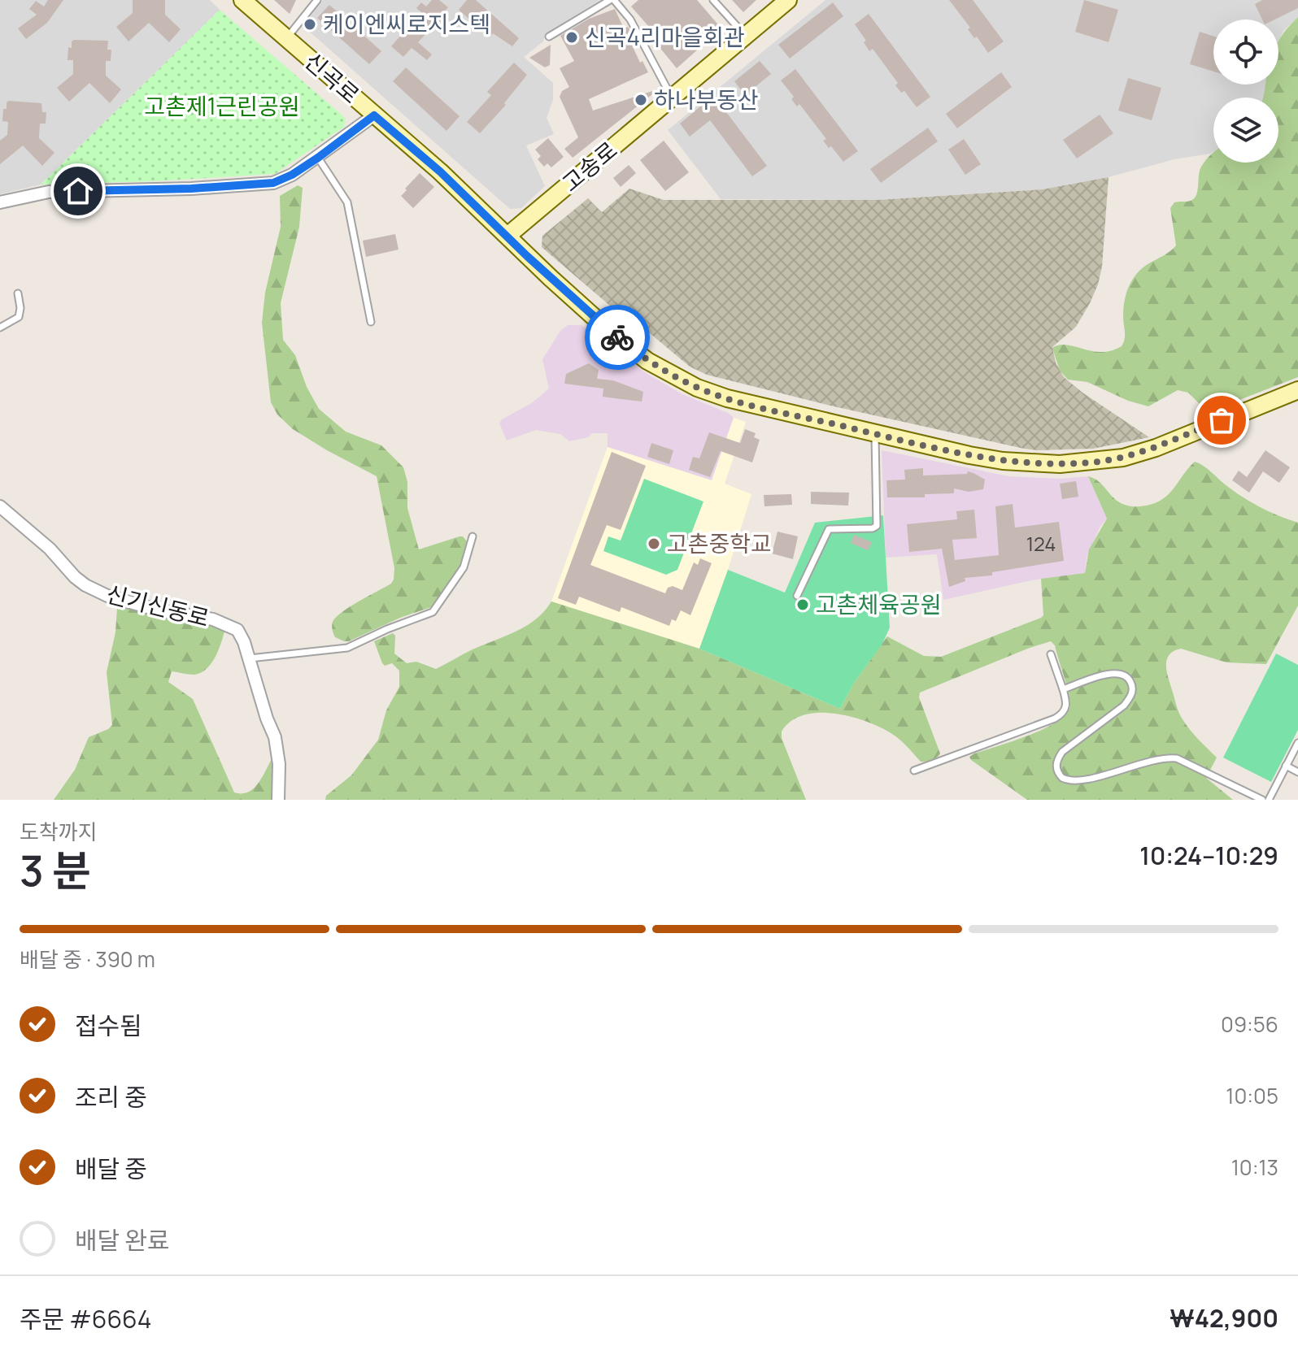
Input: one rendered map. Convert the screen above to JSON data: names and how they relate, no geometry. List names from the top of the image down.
{
  "streets": {
    "street": ["신곡로", "고송로", "신기신동로"]
  },
  "crossings": [
    ["신곡로", "고송로"]
  ],
  "parks": ["고촌제1근린공원"],
  "places": [
    "케이엔씨로지스텍",
    "신곡4리마을회관",
    "하나부동산",
    "고촌중학교",
    "고촌체육공원"
  ],
  "house_numbers": ["124"],
  "page": {
    "heading": ["3 분", "도착까지", "10:24–10:29"],
    "panel": ["주문 #6664", "₩42,900"],
    "bar": "배달 중 · 390 m",
    "list": [
      ["접수됨", "09:56"],
      ["조리 중", "10:05"],
      ["배달 중", "10:13"],
      "배달 완료"
    ]
  }
}
